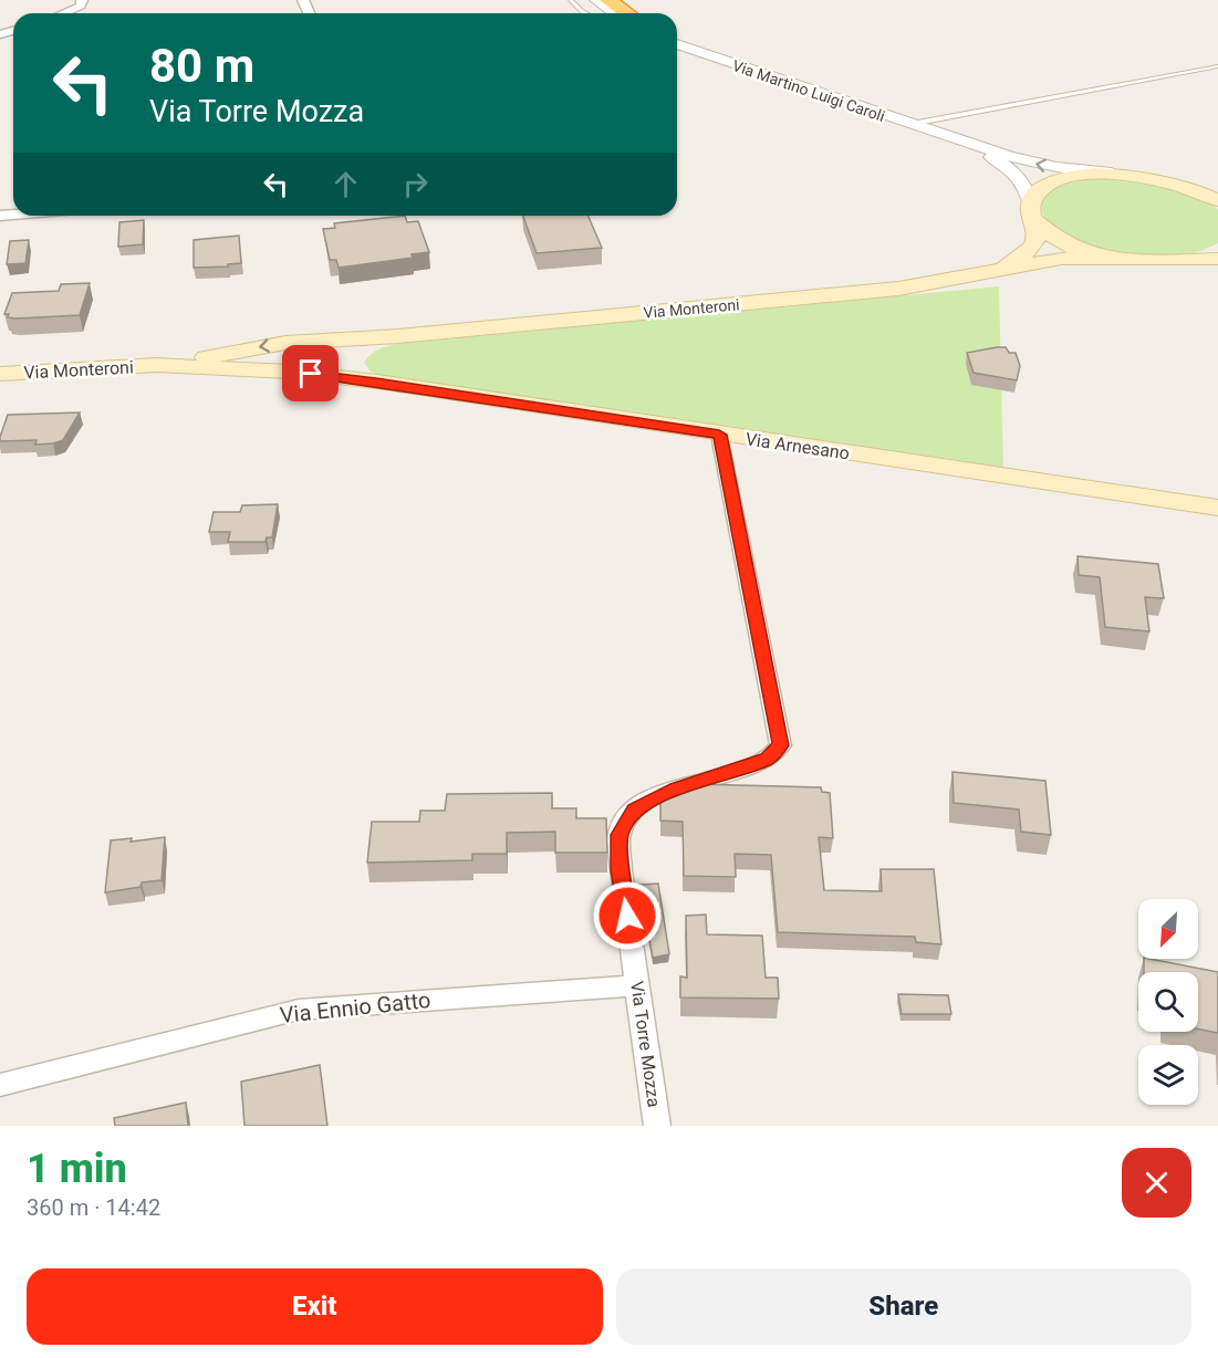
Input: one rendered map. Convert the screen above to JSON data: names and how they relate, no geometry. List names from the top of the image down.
{
  "streets": {
    "main road": ["Via Monteroni", "Via Arnesano"],
    "street": ["Via Martino Luigi Caroli", "Via Ennio Gatto", "Via Torre Mozza"]
  },
  "crossings": [
    ["Via Martino Luigi Caroli", "Via Monteroni"],
    ["Via Monteroni", "Via Arnesano"],
    ["Via Arnesano", "Via Torre Mozza"],
    ["Via Ennio Gatto", "Via Torre Mozza"]
  ],
  "north": "bottom left",
  "page": {
    "turn": ["80 m", "Via Torre Mozza"],
    "heading": ["1 min", "360 m · 14:42"],
    "buttons": ["Exit", "Share"]
  }
}
